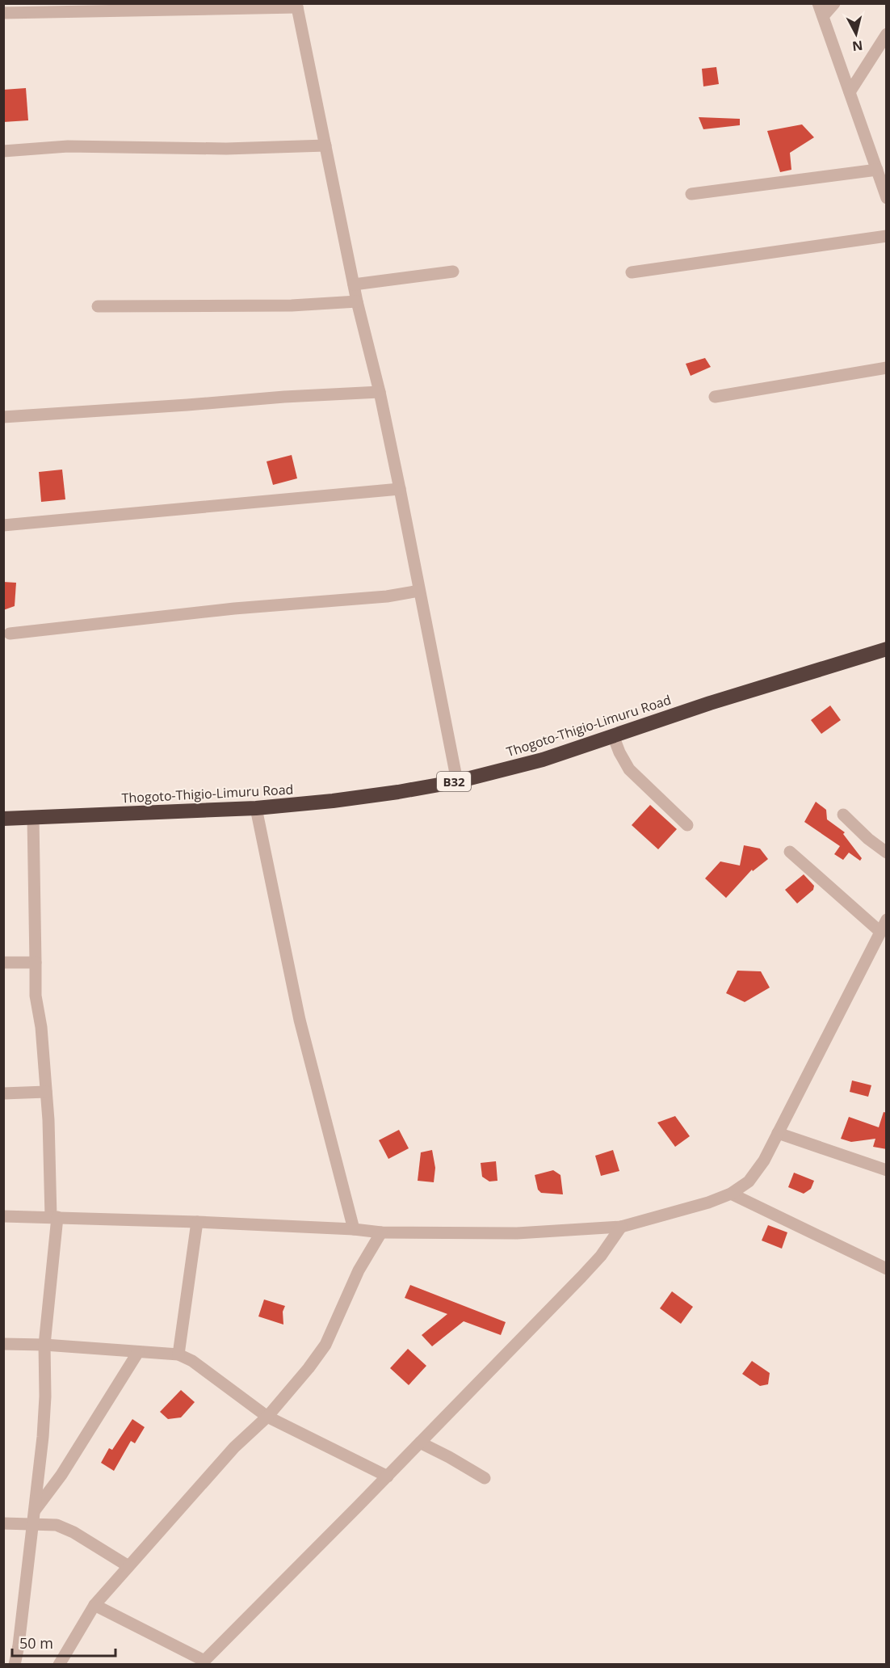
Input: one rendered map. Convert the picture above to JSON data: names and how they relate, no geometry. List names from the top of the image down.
{
  "streets": {
    "highway": ["Thogoto-Thigio-Limuru Road", "B32"]
  },
  "scale_bar": "50 m",
  "north": "bottom"
}
